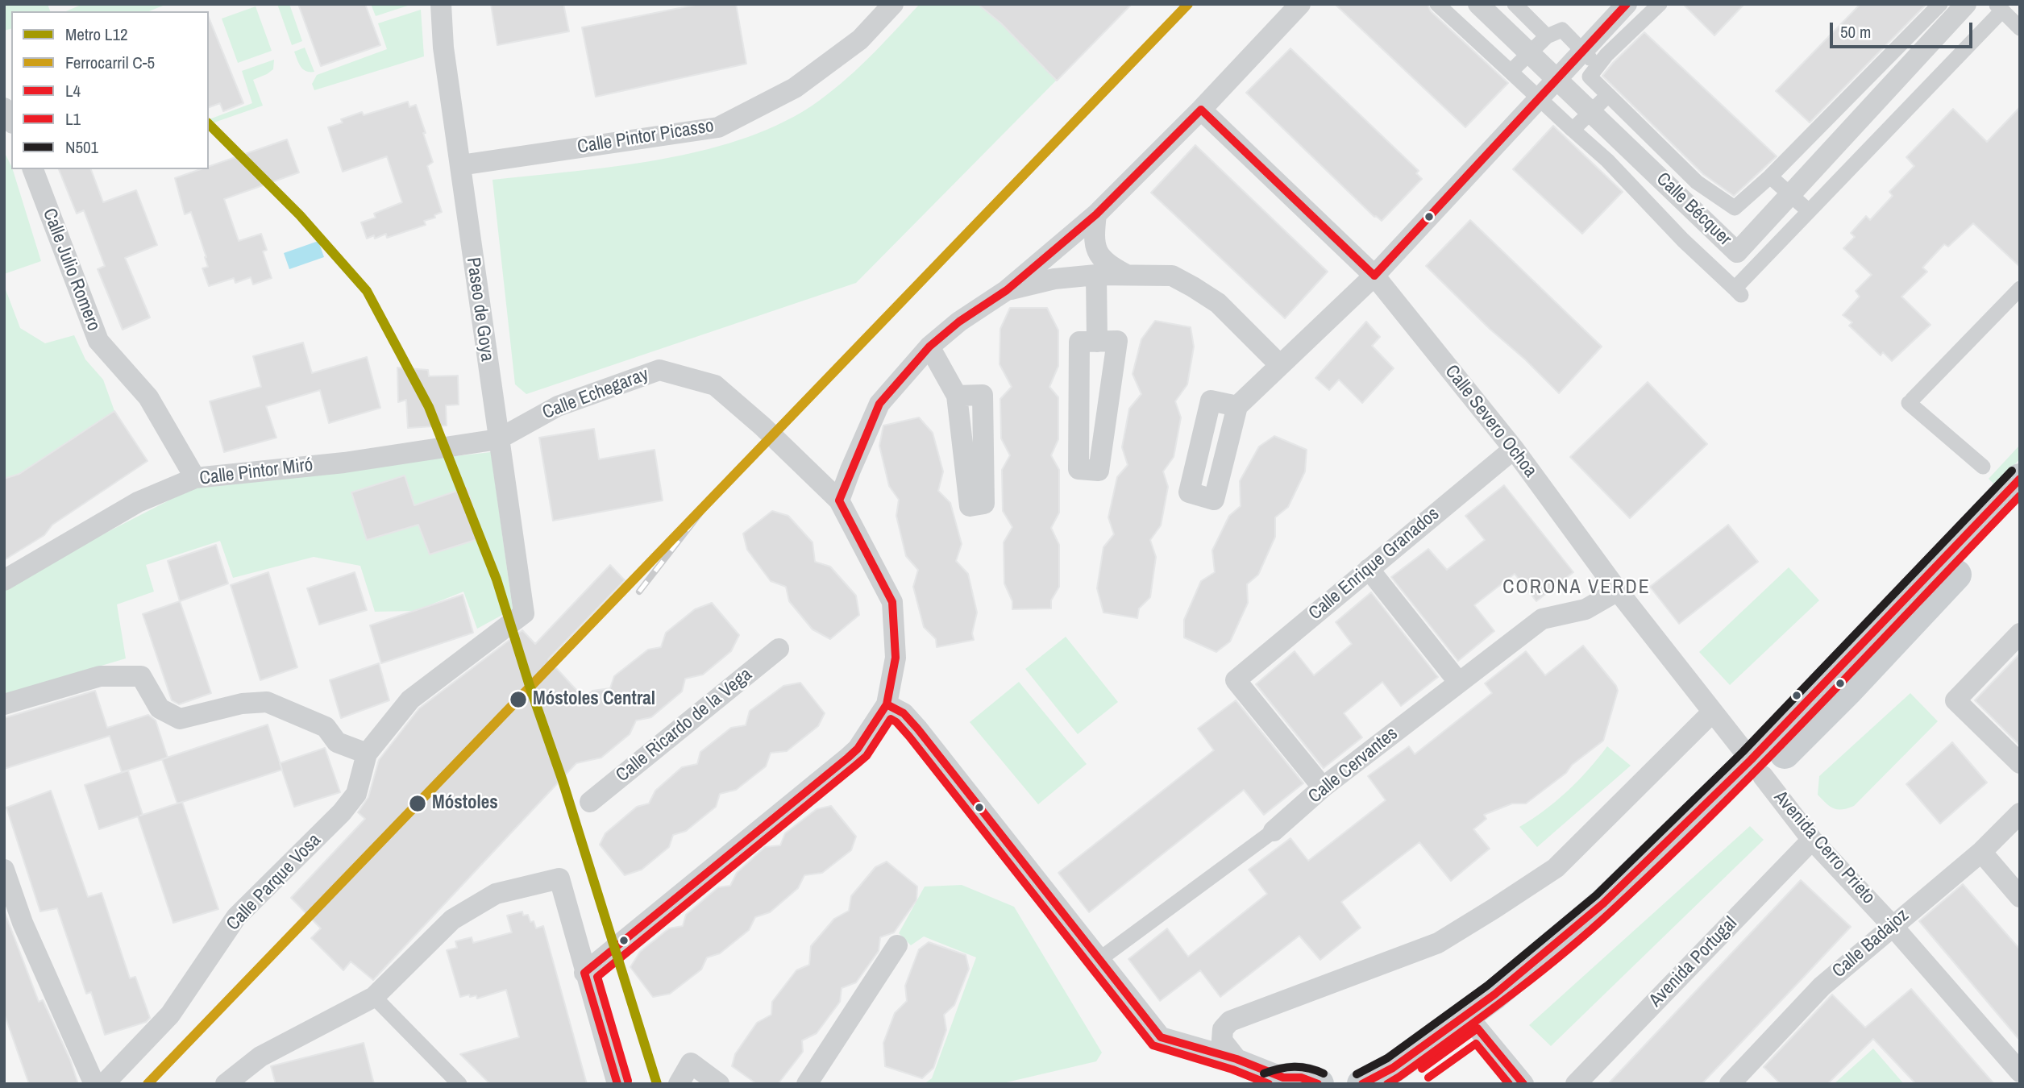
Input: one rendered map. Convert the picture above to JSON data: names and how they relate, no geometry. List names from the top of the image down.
{
  "streets": {
    "street": [
      "Calle Pintor Picasso",
      "Calle Bécquer",
      "Calle Julio Romero",
      "Paseo de Goya",
      "Calle Echegaray",
      "Calle Severo Ochoa",
      "Calle Pintor Miró",
      "Calle Enrique Granados",
      "Calle Ricardo de la Vega",
      "Calle Cervantes",
      "Avenida Cerro Prieto",
      "Calle Parque Vosa",
      "Calle Badajoz",
      "Avenida Portugal"
    ]
  },
  "crossings": [
    ["Calle Pintor Picasso", "Paseo de Goya"],
    ["Calle Julio Romero", "Calle Pintor Miró"],
    ["Paseo de Goya", "Calle Echegaray"],
    ["Paseo de Goya", "Calle Pintor Miró"],
    ["Paseo de Goya", "Calle Parque Vosa"],
    ["Calle Echegaray", "Calle Pintor Miró"],
    ["Calle Severo Ochoa", "Calle Enrique Granados"],
    ["Calle Severo Ochoa", "Calle Cervantes"],
    ["Calle Severo Ochoa", "Avenida Cerro Prieto"],
    ["Calle Enrique Granados", "Calle Cervantes"],
    ["Avenida Cerro Prieto", "Calle Badajoz"],
    ["Avenida Cerro Prieto", "Avenida Portugal"]
  ],
  "districts": ["CORONA VERDE"],
  "places": ["Móstoles Central", "Móstoles"],
  "lines": [
    "rail line C-5",
    "transit line L4",
    "metro line L12",
    "transit line N501",
    "transit line L1"
  ],
  "legend": [
    "Metro L12",
    "Ferrocarril C-5",
    "L4",
    "L1",
    "N501"
  ],
  "scale_bar": "50 m"
}
